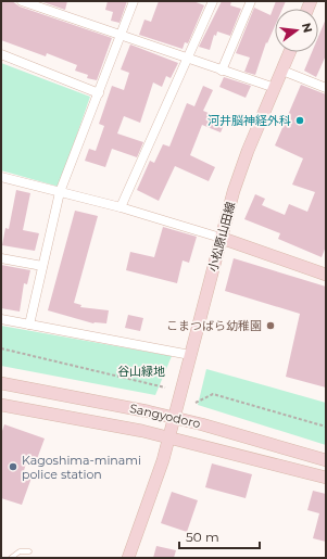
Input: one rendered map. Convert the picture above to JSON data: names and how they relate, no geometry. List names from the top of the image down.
{
  "streets": {
    "street": ["小松原山田線", "Sangyodoro"]
  },
  "crossings": [
    ["小松原山田線", "Sangyodoro"]
  ],
  "parks": ["谷山緑地"],
  "places": ["河井脳神経外科", "こまつばら幼稚園", "Kagoshima-minami police station"],
  "scale_bar": "50 m",
  "north": "right"
}
